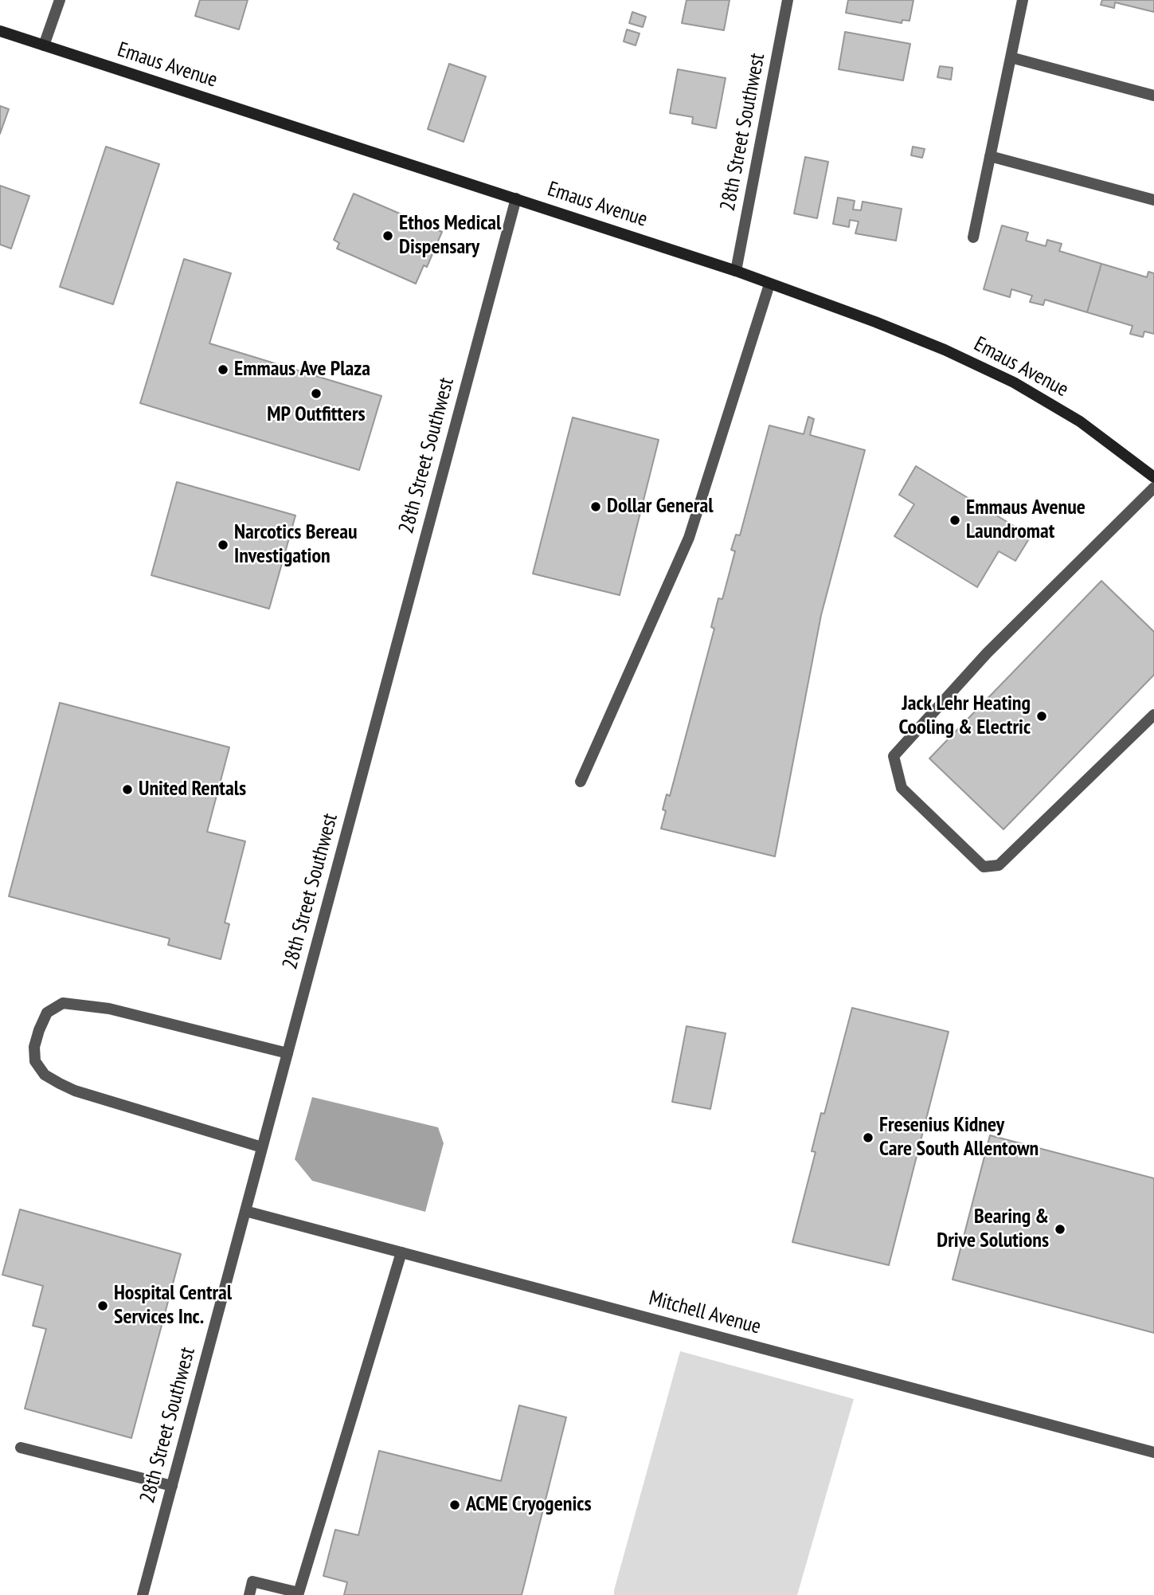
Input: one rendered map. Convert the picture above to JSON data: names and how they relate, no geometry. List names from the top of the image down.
{
  "streets": {
    "main road": ["Emaus Avenue"],
    "street": ["28th Street Southwest", "Mitchell Avenue"]
  },
  "crossings": [
    ["Emaus Avenue", "28th Street Southwest"],
    ["28th Street Southwest", "Mitchell Avenue"]
  ],
  "places": [
    "Ethos Medical Dispensary",
    "Emmaus Ave Plaza",
    "MP Outfitters",
    "Dollar General",
    "Emmaus Avenue Laundromat",
    "Narcotics Bereau Investigation",
    "Jack Lehr Heating Cooling & Electric",
    "United Rentals",
    "Fresenius Kidney Care South Allentown",
    "Bearing & Drive Solutions",
    "Hospital Central Services Inc.",
    "ACME Cryogenics"
  ]
}
